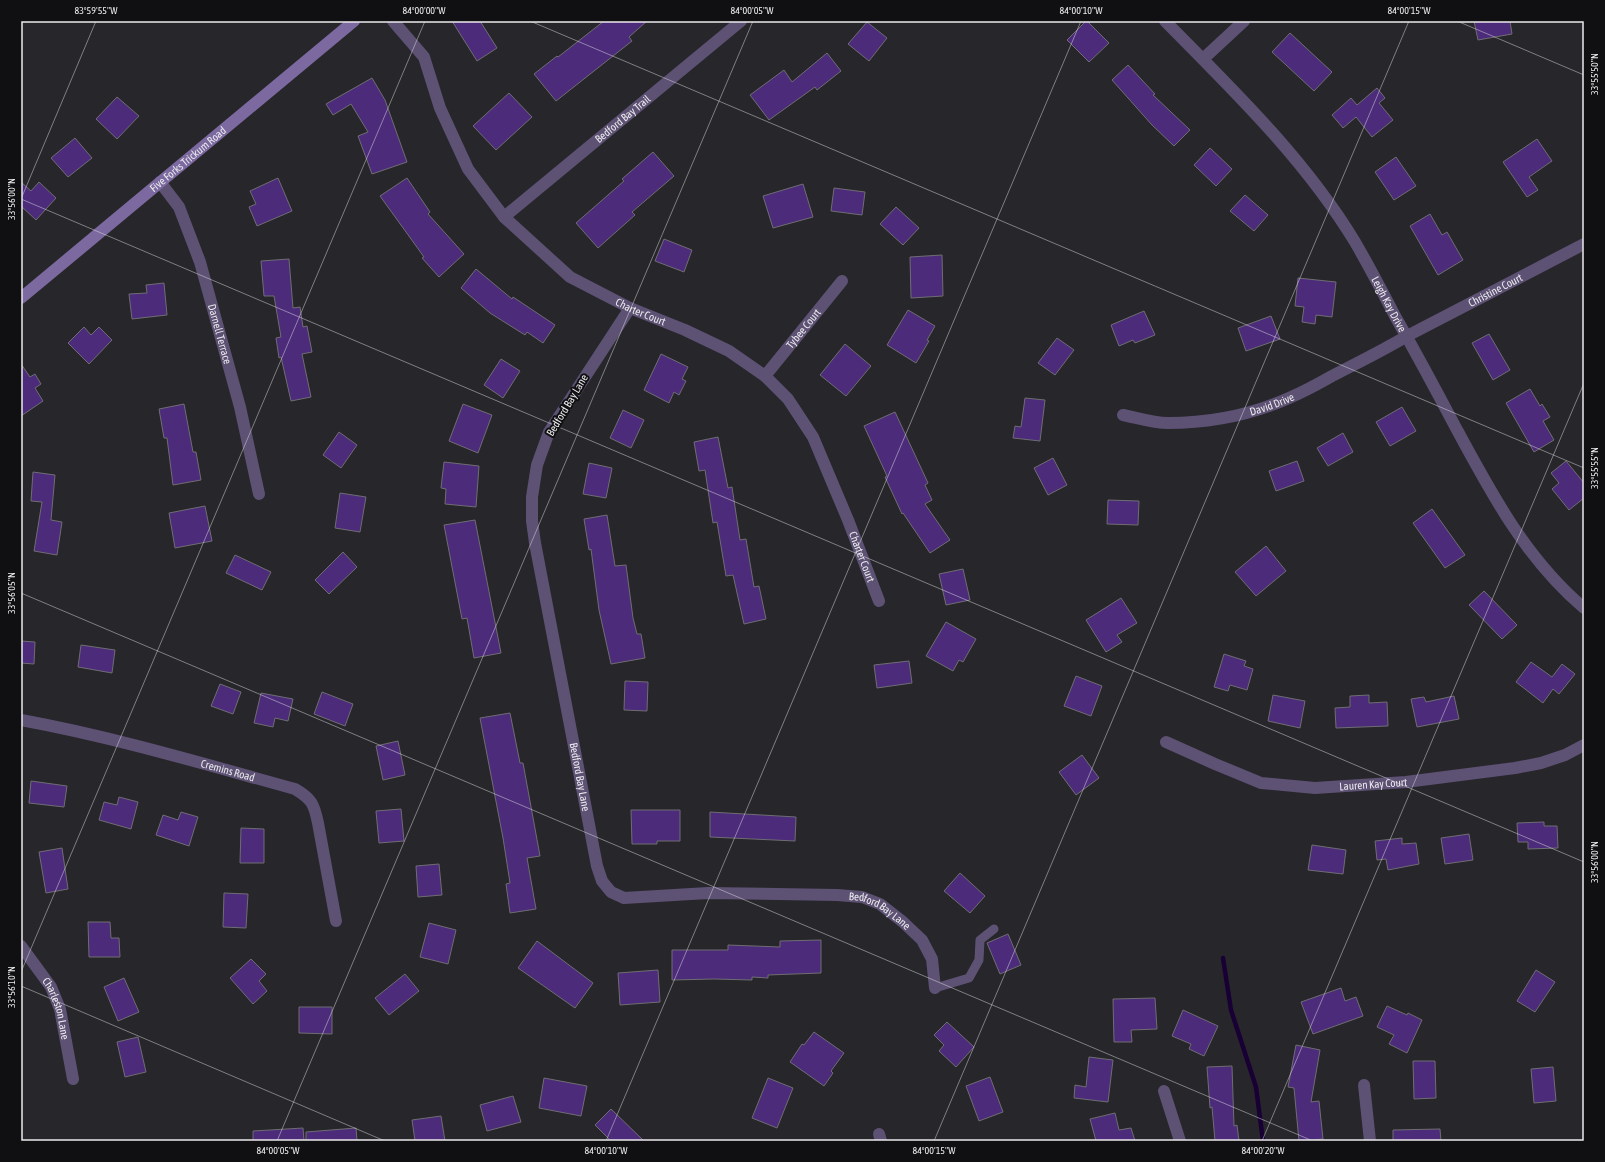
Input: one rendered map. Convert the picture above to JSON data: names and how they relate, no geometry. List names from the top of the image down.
{
  "streets": {
    "main road": ["Five Forks Trickum Road"],
    "street": [
      "Bedford Bay Trail",
      "Christine Court",
      "Leigh Kay Drive",
      "Charter Court",
      "Tybee Court",
      "Darnell Terrace",
      "David Drive",
      "Bedford Bay Lane",
      "Cremins Road",
      "Lauren Kay Court",
      "Charleston Lane"
    ]
  },
  "crossings": [
    ["Bedford Bay Trail", "Charter Court"],
    ["Five Forks Trickum Road", "Darnell Terrace"],
    ["Christine Court", "Leigh Kay Drive"],
    ["Christine Court", "David Drive"],
    ["Leigh Kay Drive", "David Drive"],
    ["Charter Court", "Tybee Court"],
    ["Charter Court", "Bedford Bay Lane"]
  ],
  "coordinates": [
    "83°59'55\"W",
    "84°00'00\"W",
    "84°00'05\"W",
    "84°00'10\"W",
    "84°00'15\"W",
    "33°55'50\"N",
    "33°56'00\"N",
    "33°55'55\"N",
    "33°56'05\"N",
    "33°56'10\"N",
    "84°00'20\"W"
  ]
}
